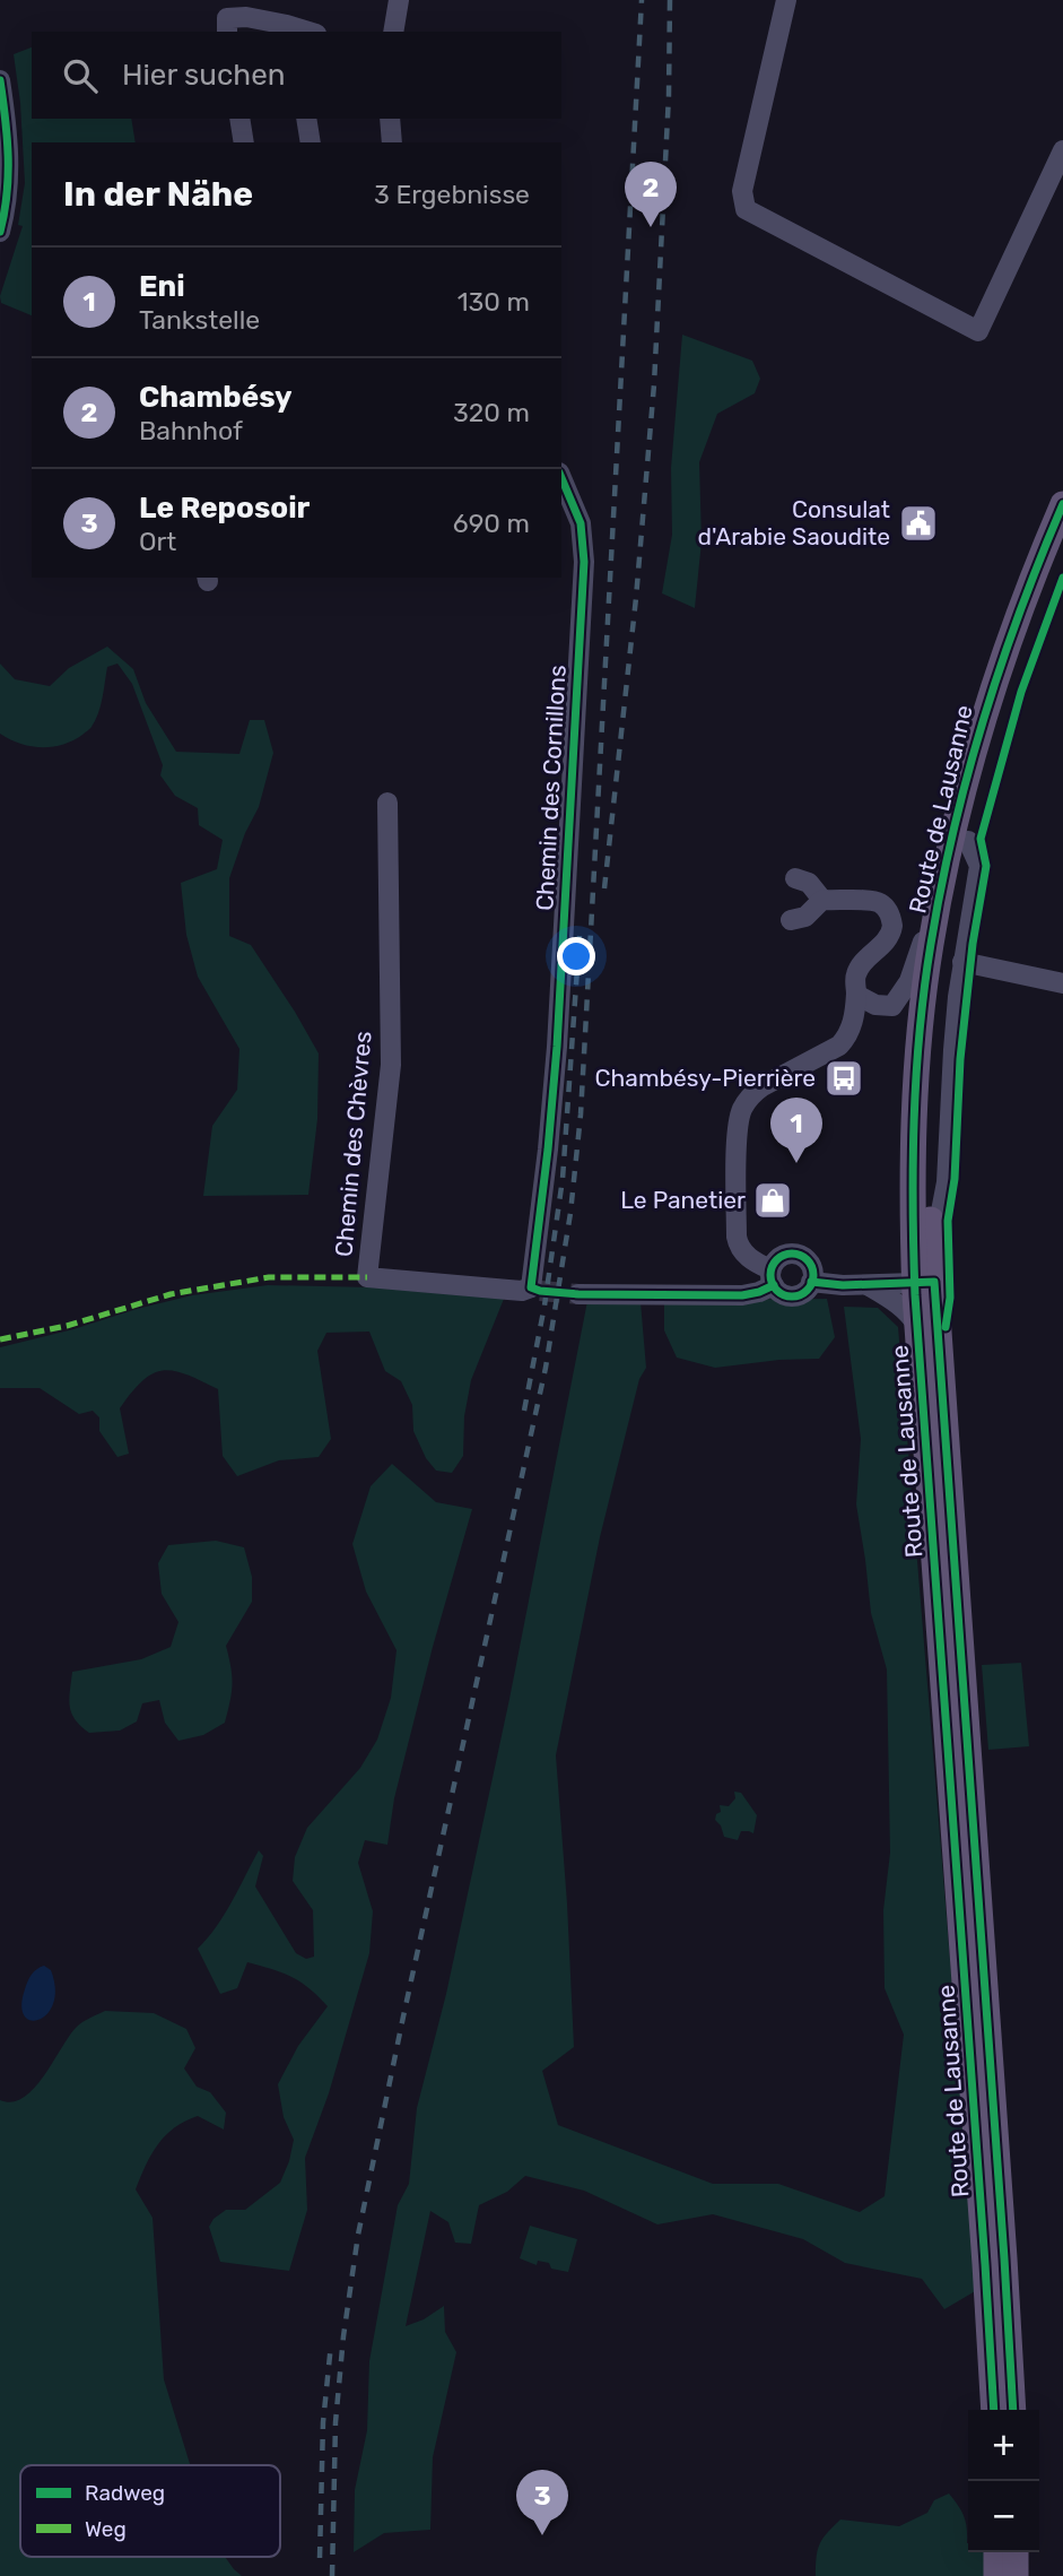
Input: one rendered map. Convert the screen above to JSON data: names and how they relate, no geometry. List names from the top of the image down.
{
  "streets": {
    "main road": ["Route de Lausanne"],
    "street": ["Chemin des Cornillons", "Chemin des Chèvres"]
  },
  "crossings": [
    ["Chemin des Cornillons", "Chemin des Chèvres"]
  ],
  "places": {
    "public building": ["Consulat d'Arabie Saoudite"],
    "bus stop": ["Chambésy-Pierrière"],
    "shop": ["Le Panetier"]
  },
  "legend": ["Radweg", "Weg"],
  "page": {
    "search": "Hier suchen",
    "heading": ["In der Nähe", "3 Ergebnisse"],
    "pins": ["2", "1", "3"],
    "list": [
      {
        "mark": "1",
        "name": "Eni",
        "note": "Tankstelle",
        "value": "130 m"
      },
      {
        "mark": "2",
        "name": "Chambésy",
        "note": "Bahnhof",
        "value": "320 m"
      },
      {
        "mark": "3",
        "name": "Le Reposoir",
        "note": "Ort",
        "value": "690 m"
      }
    ],
    "map_buttons": ["+", "−"]
  }
}
